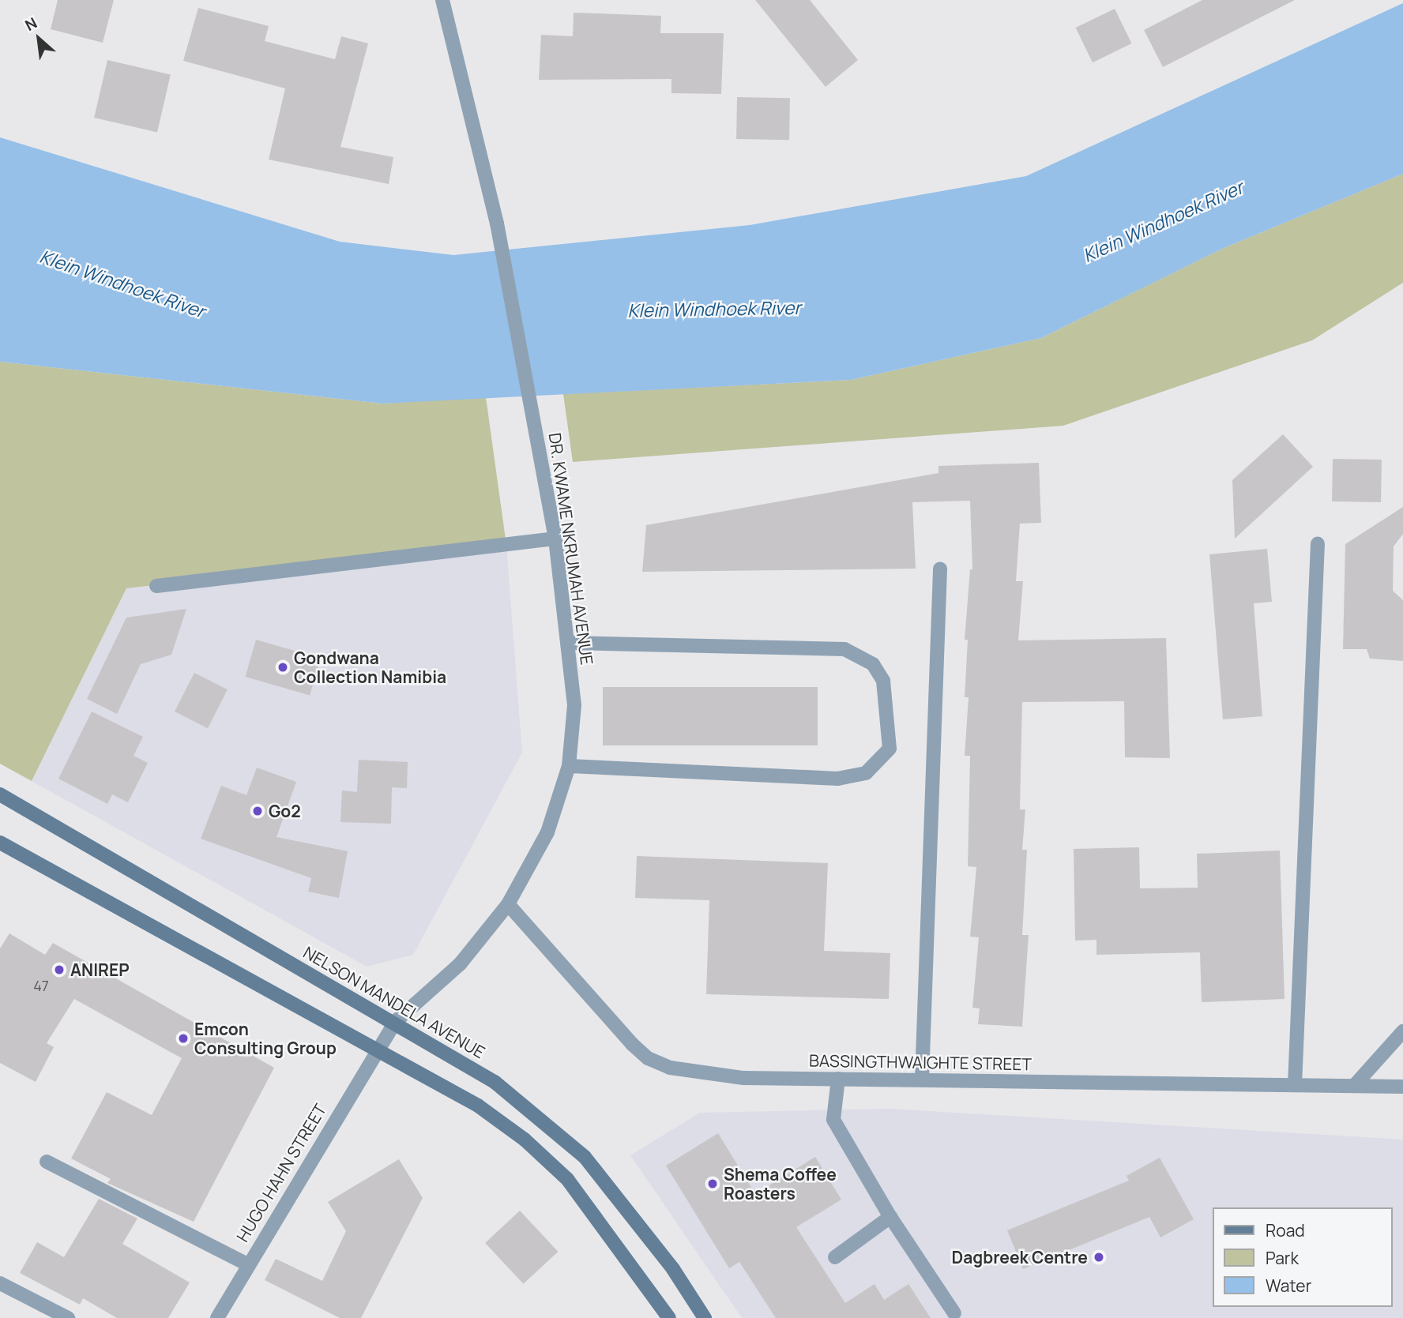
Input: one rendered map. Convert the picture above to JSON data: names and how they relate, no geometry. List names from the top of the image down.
{
  "streets": {
    "main road": ["NELSON MANDELA AVENUE"],
    "street": ["DR. KWAME NKRUMAH AVENUE", "BASSINGTHWAIGHTE STREET", "HUGO HAHN STREET"]
  },
  "crossings": [
    ["DR. KWAME NKRUMAH AVENUE", "NELSON MANDELA AVENUE"],
    ["DR. KWAME NKRUMAH AVENUE", "BASSINGTHWAIGHTE STREET"],
    ["DR. KWAME NKRUMAH AVENUE", "HUGO HAHN STREET"]
  ],
  "water": ["Klein Windhoek River"],
  "places": [
    "Gondwana Collection Namibia",
    "Go2",
    "ANIREP",
    "Emcon Consulting Group",
    "Shema Coffee Roasters",
    "Dagbreek Centre"
  ],
  "house_numbers": ["47"],
  "legend": ["Road", "Park", "Water"],
  "north": "top left"
}
